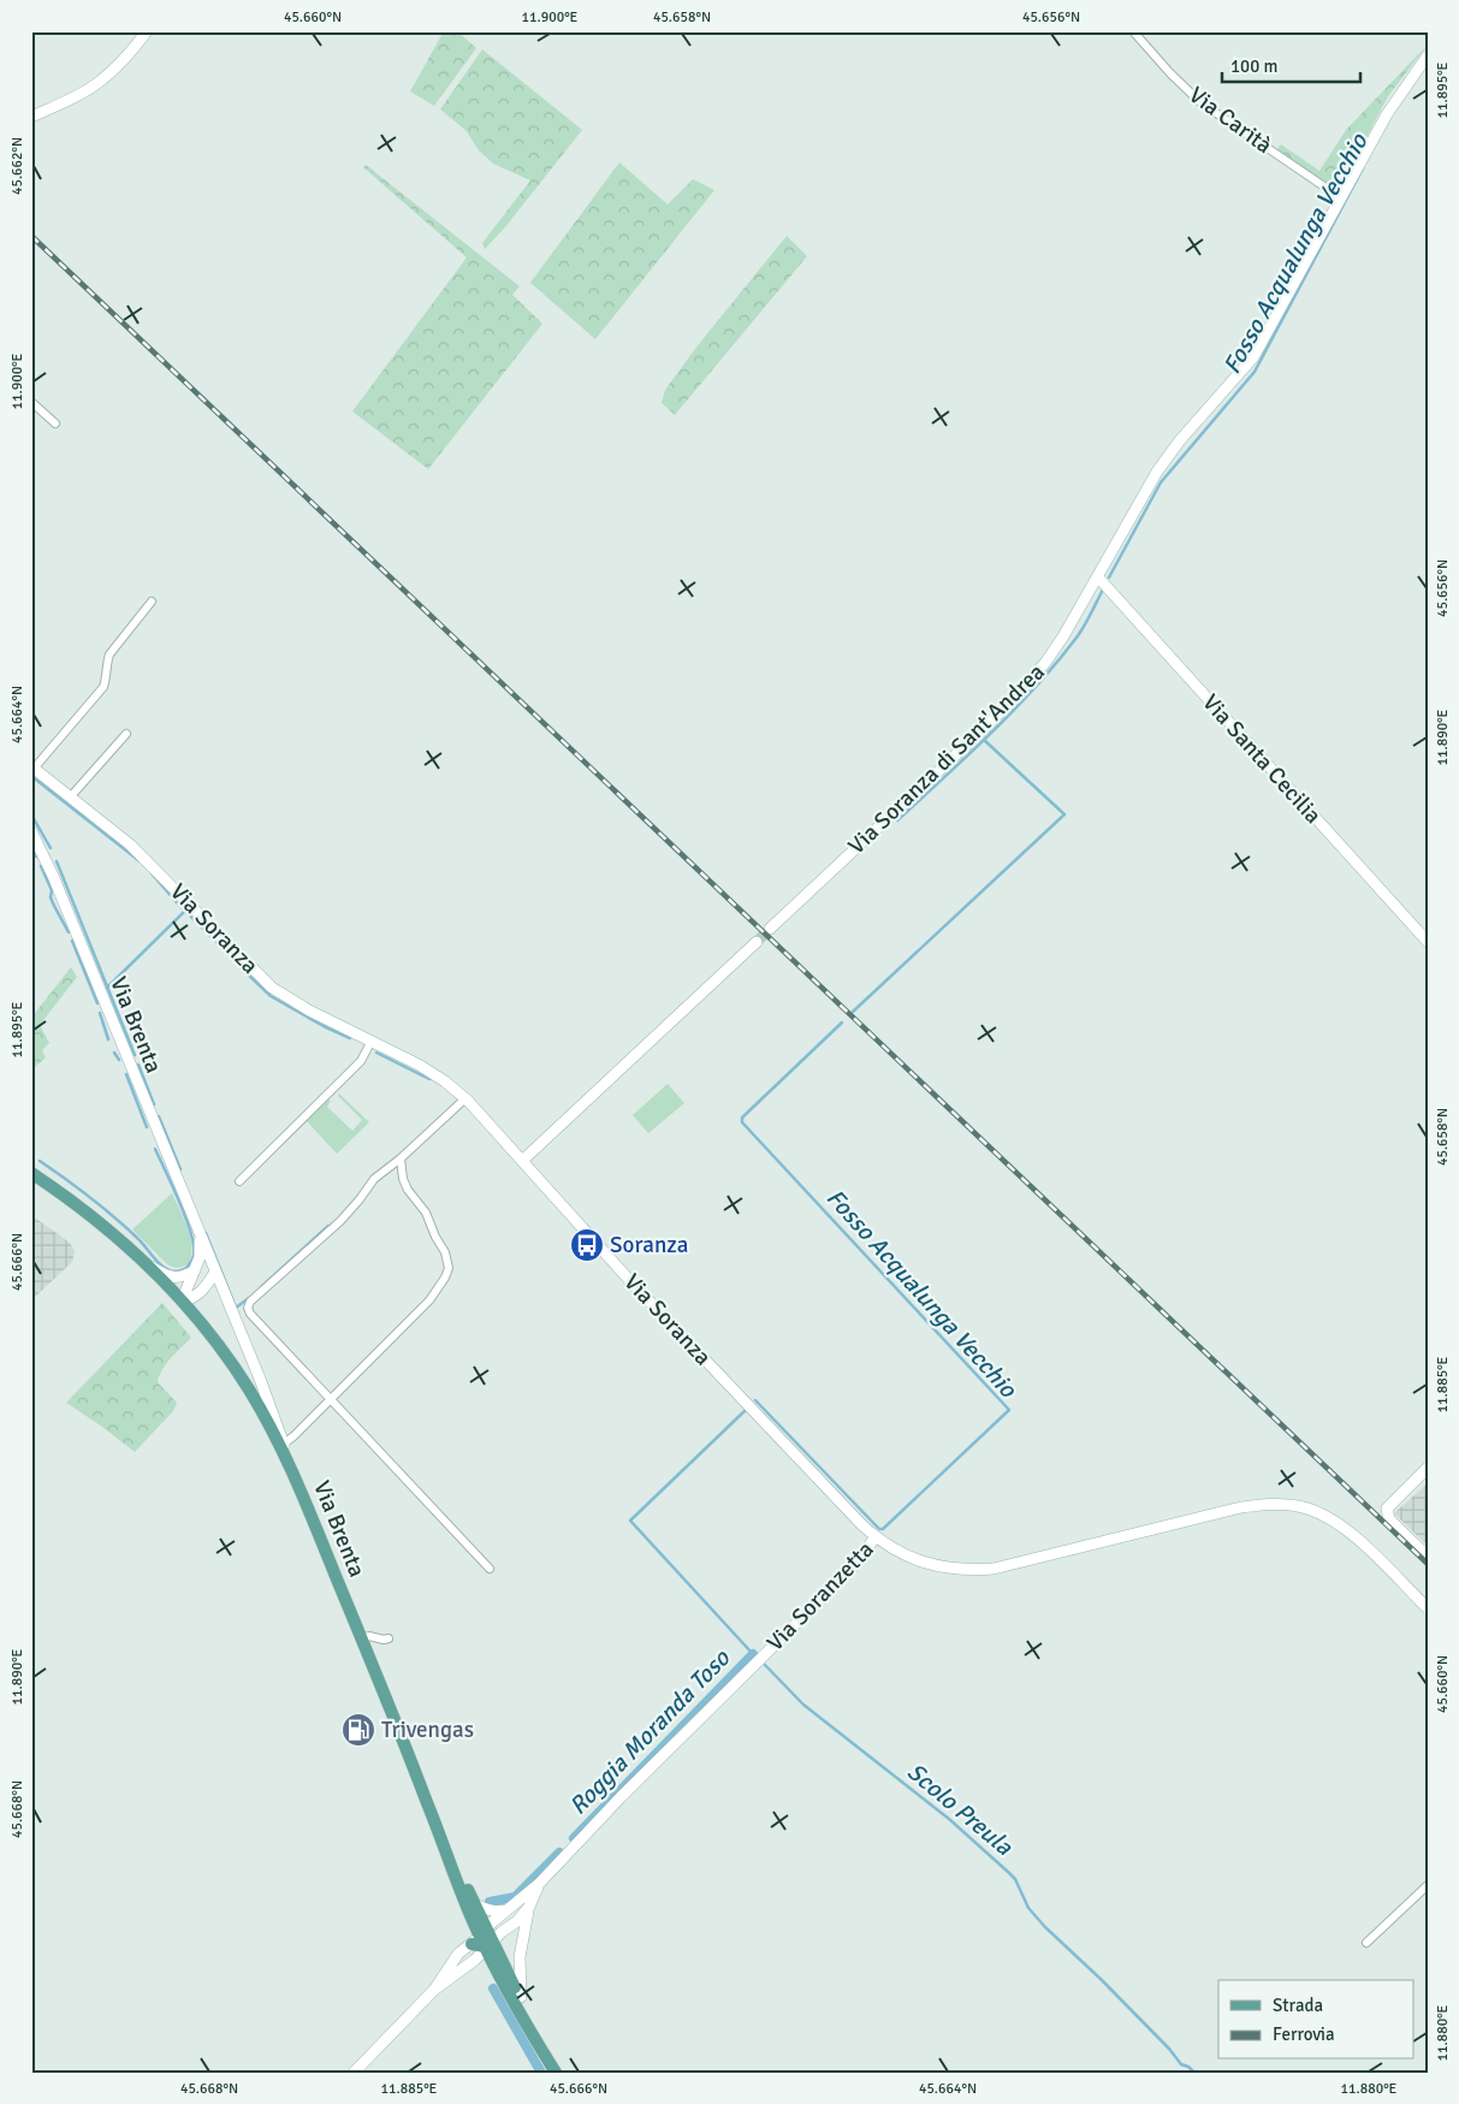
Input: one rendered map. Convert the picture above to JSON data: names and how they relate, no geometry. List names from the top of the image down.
{
  "streets": {
    "main road": ["Via Brenta"],
    "street": [
      "Via Carità",
      "Via Soranza di Sant'Andrea",
      "Via Santa Cecilia",
      "Via Soranza",
      "Via Soranzetta"
    ]
  },
  "crossings": [
    ["Via Carità", "Via Soranza di Sant'Andrea"],
    ["Via Soranza di Sant'Andrea", "Via Santa Cecilia"],
    ["Via Soranza", "Via Soranzetta"],
    ["Via Brenta", "Via Soranzetta"]
  ],
  "water": ["Fosso Acqualunga Vecchio", "Roggia Moranda Toso", "Scolo Preula"],
  "places": {
    "bus stop": ["Soranza"],
    "fuel station": ["Trivengas"]
  },
  "legend": ["Strada", "Ferrovia"],
  "scale_bar": "100 m",
  "coordinates": [
    "45.660°N",
    "11.900°E",
    "45.658°N",
    "45.656°N",
    "11.895°E",
    "45.662°N",
    "45.664°N",
    "11.890°E",
    "45.666°N",
    "11.885°E",
    "45.668°N",
    "11.880°E"
  ]
}
